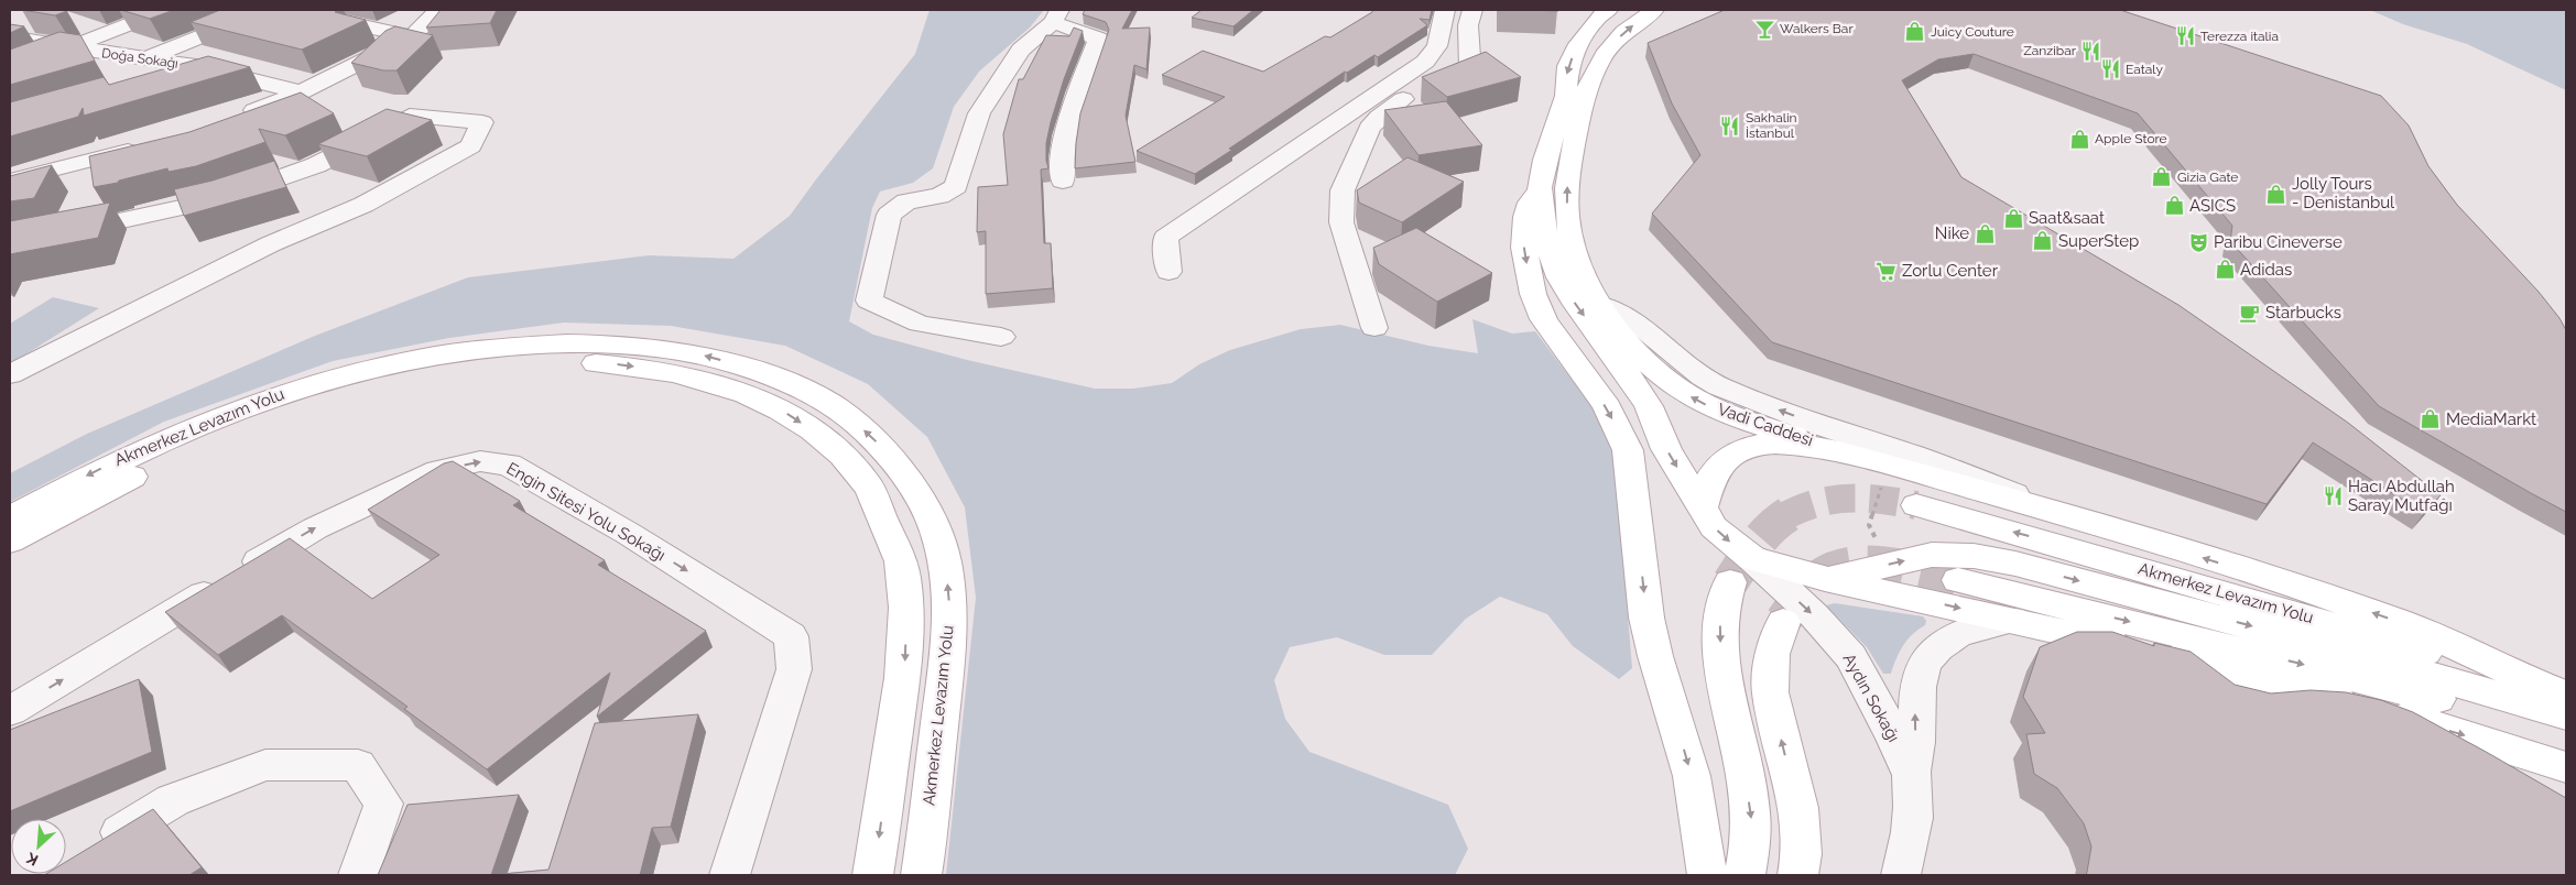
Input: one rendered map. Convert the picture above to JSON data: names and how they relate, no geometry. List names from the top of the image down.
{
  "streets": {
    "main road": ["Vadi Caddesi", "Akmerkez Levazım Yolu"],
    "street": ["Doğa Sokağı", "Engin Sitesi Yolu Sokağı", "Aydın Sokağı"]
  },
  "places": {
    "bar": ["Walkers Bar"],
    "shop": [
      "Juicy Couture",
      "Apple Store",
      "Gizia Gate",
      "Jolly Tours - Denistanbul",
      "ASICS",
      "Saat&saat",
      "Nike",
      "SuperStep",
      "Adidas",
      "MediaMarkt"
    ],
    "restaurant": [
      "Terezza italia",
      "Zanzibar",
      "Eataly",
      "Sakhalin İstanbul",
      "Hacı Abdullah Saray Mutfağı"
    ],
    "theatre": ["Paribu Cineverse"],
    "supermarket": ["Zorlu Center"],
    "cafe": ["Starbucks"]
  },
  "north": "bottom left"
}
